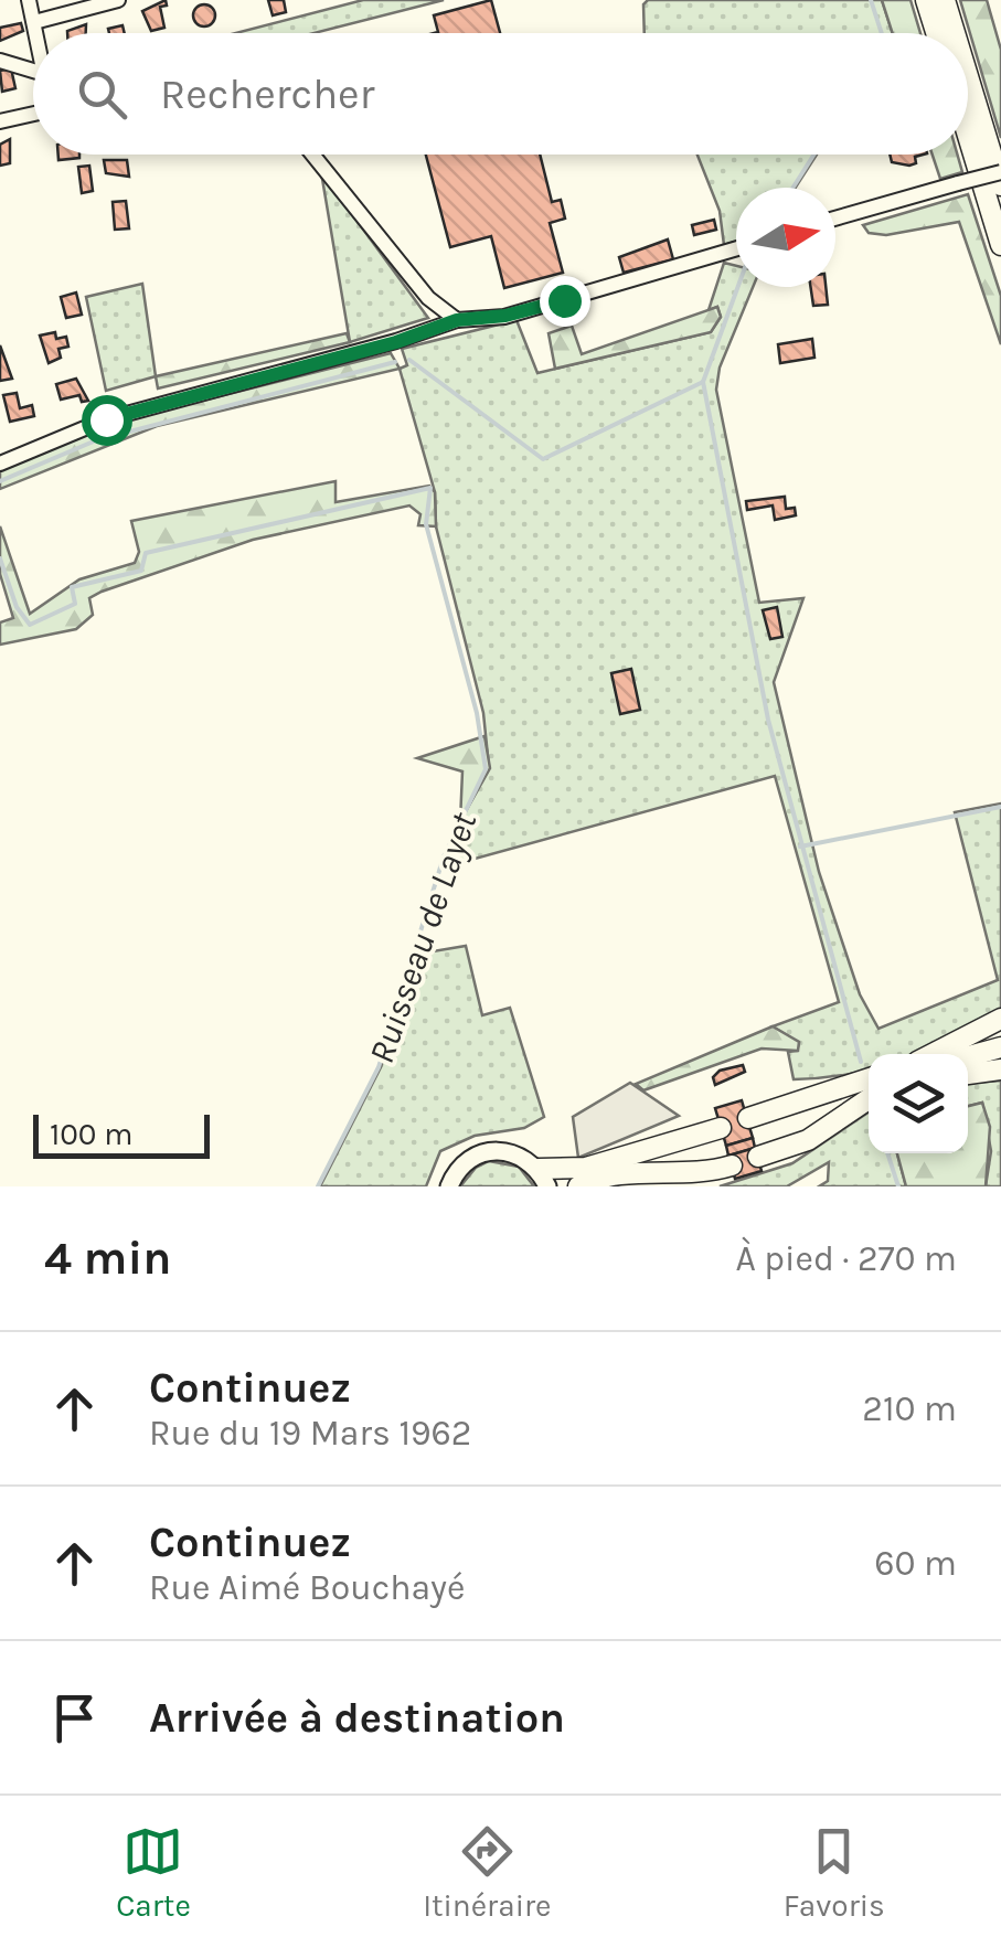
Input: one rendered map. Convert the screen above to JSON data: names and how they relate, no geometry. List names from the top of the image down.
{
  "water": ["Ruisseau de Layet"],
  "scale_bar": "100 m",
  "north": "right",
  "page": {
    "search": "Rechercher",
    "scale": "100 m",
    "heading": ["4 min", "À pied · 270 m"],
    "list": [
      ["Continuez", "Rue du 19 Mars 1962", "210 m"],
      ["Continuez", "Rue Aimé Bouchayé", "60 m"],
      "Arrivée à destination"
    ],
    "nav": ["Carte", "Itinéraire", "Favoris"]
  }
}
